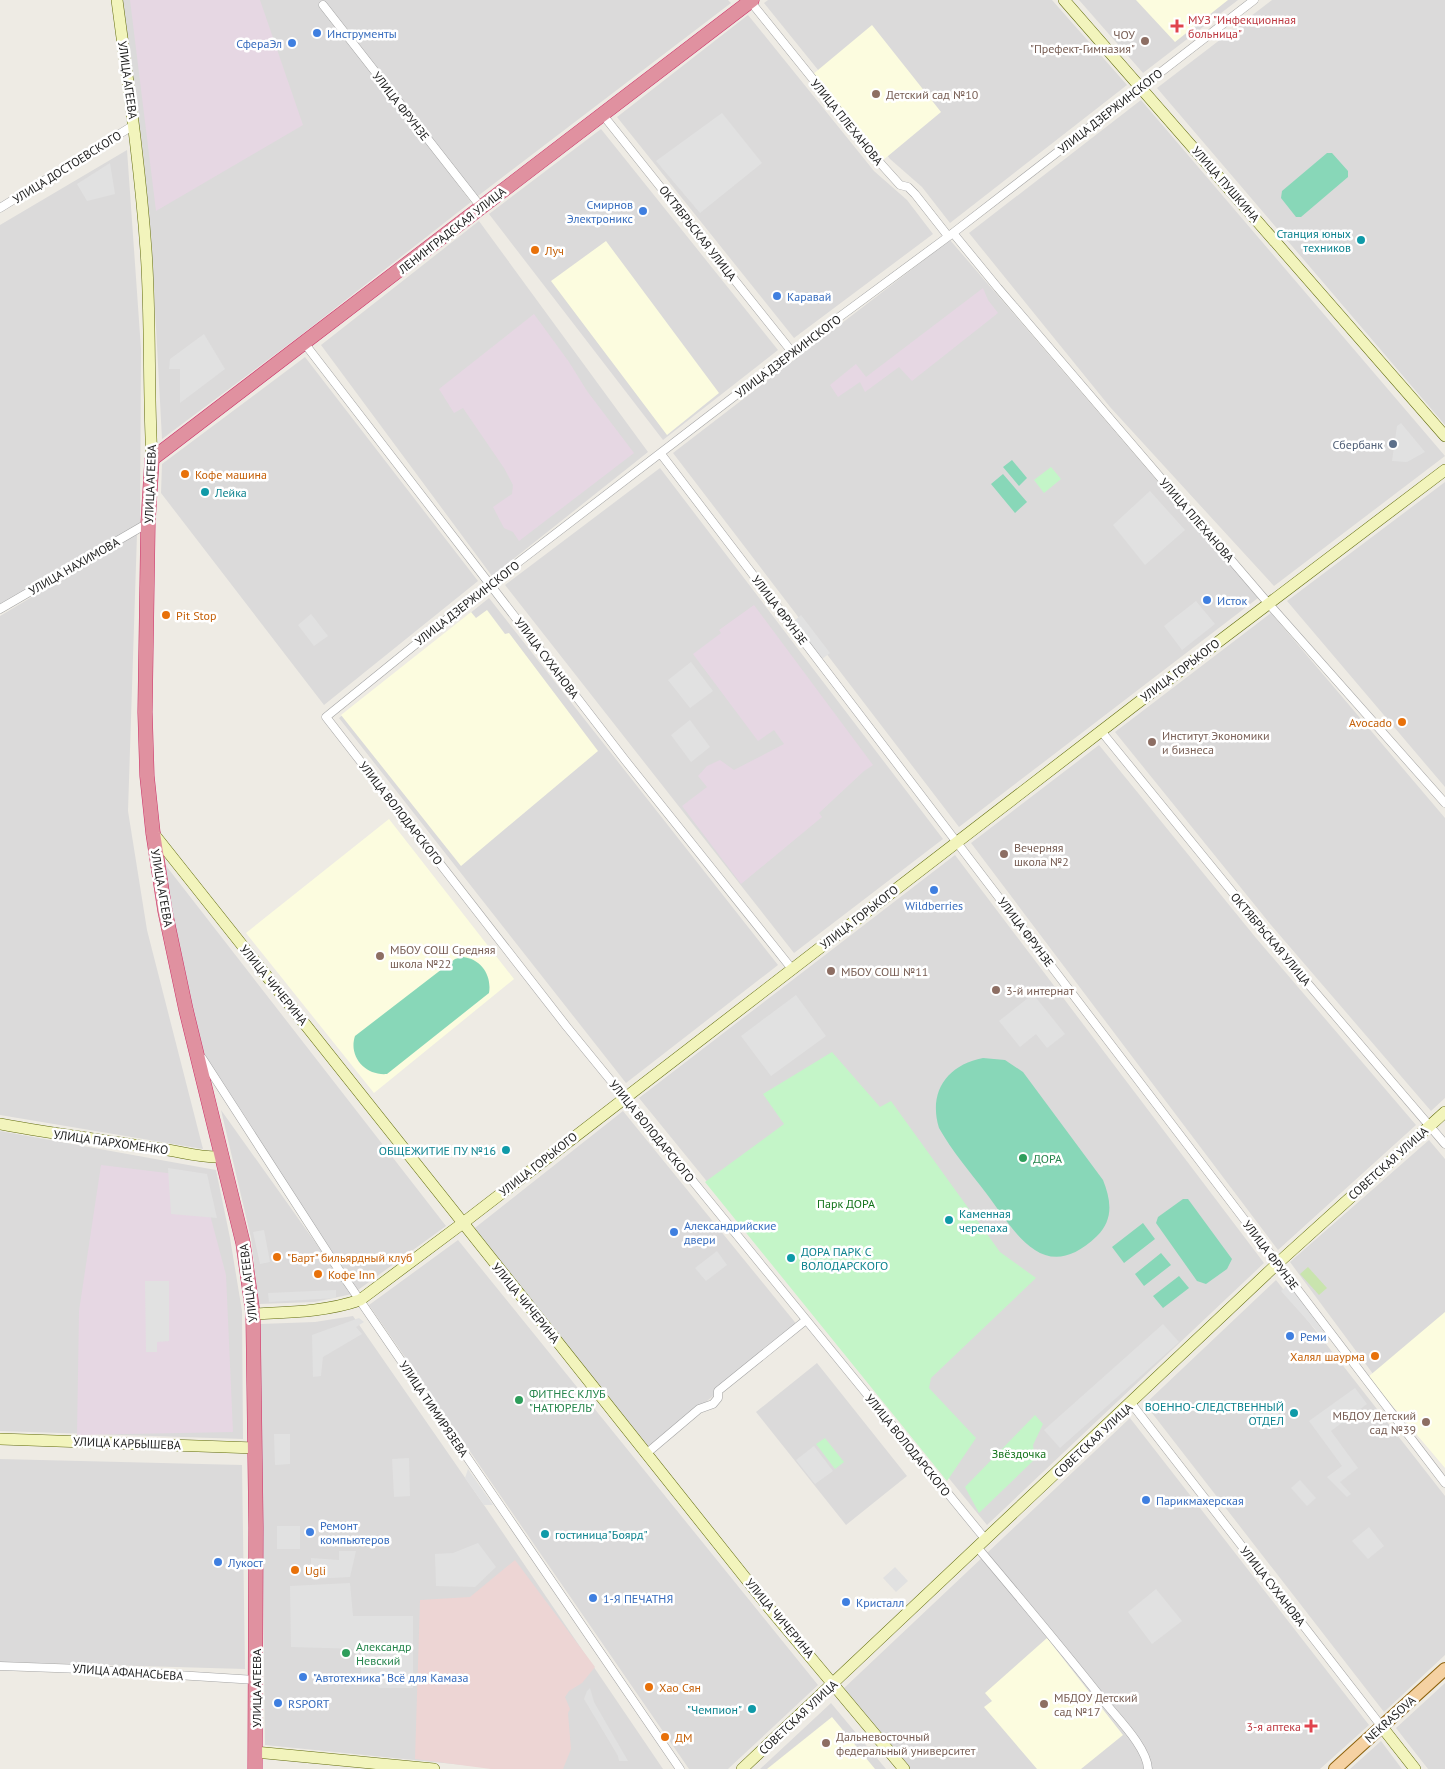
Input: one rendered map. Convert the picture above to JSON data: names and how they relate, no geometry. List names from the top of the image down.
{
  "streets": {
    "highway": ["УЛИЦА АГЕЕВА", "ЛЕНИНГРАДСКАЯ УЛИЦА"],
    "main road": [
      "УЛИЦА ПУШКИНА",
      "УЛИЦА СУХАНОВА",
      "УЛИЦА ГОРЬКОГО",
      "УЛИЦА ЧИЧЕРИНА",
      "УЛИЦА ПАРХОМЕНКО",
      "СОВЕТСКАЯ УЛИЦА",
      "УЛИЦА КАРБЫШЕВА",
      "NEKRASOVA"
    ],
    "street": [
      "УЛИЦА ФРУНЗЕ",
      "УЛИЦА ДЗЕРЖИНСКОГО",
      "УЛИЦА ПЛЕХАНОВА",
      "УЛИЦА ДОСТОЕВСКОГО",
      "ОКТЯБРЬСКАЯ УЛИЦА",
      "УЛИЦА НАХИМОВА",
      "УЛИЦА ВОЛОДАРСКОГО",
      "УЛИЦА ТИМИРЯЗЕВА",
      "УЛИЦА АФАНАСЬЕВА"
    ]
  },
  "crossings": [
    ["УЛИЦА АГЕЕВА", "УЛИЦА ДОСТОЕВСКОГО"],
    ["УЛИЦА АГЕЕВА", "ЛЕНИНГРАДСКАЯ УЛИЦА"],
    ["УЛИЦА АГЕЕВА", "УЛИЦА НАХИМОВА"],
    ["УЛИЦА АГЕЕВА", "УЛИЦА ГОРЬКОГО"],
    ["УЛИЦА АГЕЕВА", "УЛИЦА ЧИЧЕРИНА"],
    ["УЛИЦА АГЕЕВА", "УЛИЦА ПАРХОМЕНКО"],
    ["УЛИЦА АГЕЕВА", "УЛИЦА ТИМИРЯЗЕВА"],
    ["УЛИЦА АГЕЕВА", "УЛИЦА КАРБЫШЕВА"],
    ["УЛИЦА АГЕЕВА", "УЛИЦА АФАНАСЬЕВА"],
    ["УЛИЦА ФРУНЗЕ", "УЛИЦА ДЗЕРЖИНСКОГО"],
    ["УЛИЦА ФРУНЗЕ", "ЛЕНИНГРАДСКАЯ УЛИЦА"],
    ["УЛИЦА ФРУНЗЕ", "УЛИЦА ГОРЬКОГО"],
    ["УЛИЦА ФРУНЗЕ", "СОВЕТСКАЯ УЛИЦА"],
    ["УЛИЦА ДЗЕРЖИНСКОГО", "УЛИЦА ПЛЕХАНОВА"],
    ["УЛИЦА ДЗЕРЖИНСКОГО", "УЛИЦА ПУШКИНА"],
    ["УЛИЦА ДЗЕРЖИНСКОГО", "ОКТЯБРЬСКАЯ УЛИЦА"],
    ["УЛИЦА ДЗЕРЖИНСКОГО", "УЛИЦА СУХАНОВА"],
    ["УЛИЦА ДЗЕРЖИНСКОГО", "УЛИЦА ВОЛОДАРСКОГО"],
    ["УЛИЦА ПЛЕХАНОВА", "ЛЕНИНГРАДСКАЯ УЛИЦА"],
    ["УЛИЦА ПЛЕХАНОВА", "УЛИЦА ГОРЬКОГО"],
    ["ЛЕНИНГРАДСКАЯ УЛИЦА", "ОКТЯБРЬСКАЯ УЛИЦА"],
    ["ЛЕНИНГРАДСКАЯ УЛИЦА", "УЛИЦА СУХАНОВА"],
    ["ОКТЯБРЬСКАЯ УЛИЦА", "УЛИЦА ГОРЬКОГО"],
    ["ОКТЯБРЬСКАЯ УЛИЦА", "СОВЕТСКАЯ УЛИЦА"],
    ["УЛИЦА СУХАНОВА", "УЛИЦА ГОРЬКОГО"],
    ["УЛИЦА СУХАНОВА", "СОВЕТСКАЯ УЛИЦА"],
    ["УЛИЦА СУХАНОВА", "NEKRASOVA"],
    ["УЛИЦА ГОРЬКОГО", "УЛИЦА ВОЛОДАРСКОГО"],
    ["УЛИЦА ГОРЬКОГО", "УЛИЦА ЧИЧЕРИНА"],
    ["УЛИЦА ГОРЬКОГО", "УЛИЦА ТИМИРЯЗЕВА"],
    ["УЛИЦА ВОЛОДАРСКОГО", "СОВЕТСКАЯ УЛИЦА"],
    ["УЛИЦА ЧИЧЕРИНА", "СОВЕТСКАЯ УЛИЦА"]
  ],
  "parks": ["Парк ДОРА", "Звёздочка"],
  "places": {
    "health": ["МУЗ \"Инфекционная больница\"", "3-я аптека"],
    "other": [
      "Инструменты",
      "ЧОУ \"Префект-Гимназия\"",
      "СфераЭл",
      "Детский сад №10",
      "Смирнов Электроникс",
      "Станция юных техников",
      "Луч",
      "Каравай",
      "Сбербанк",
      "Кофе машина",
      "Лейка",
      "Исток",
      "Pit Stop",
      "Avocado",
      "Институт Экономики и бизнеса",
      "Вечерняя школа №2",
      "Wildberries",
      "МБОУ СОШ Средняя школа №22",
      "МБОУ СОШ №11",
      "3-й интернат",
      "ОБЩЕЖИТИЕ ПУ №16",
      "ДОРА",
      "Каменная черепаха",
      "Александрийские двери",
      "\"Барт\" бильярдный клуб",
      "ДОРА ПАРК С ВОЛОДАРСКОГО",
      "Кофе Inn",
      "Реми",
      "Халял шаурма",
      "ФИТНЕС КЛУБ \"НАТЮРЕЛЬ\"",
      "ВОЕННО-СЛЕДСТВЕННЫЙ ОТДЕЛ",
      "МБДОУ Детский сад №39",
      "Парикмахерская",
      "Ремонт компьютеров",
      "гостиница\"Боярд\"",
      "Лукост",
      "Ugli",
      "1-Я ПЕЧАТНЯ",
      "Кристалл",
      "Александр Невский",
      "\"Автотехника\" Всё для Камаза",
      "Хао Сян",
      "RSPORT",
      "МБДОУ Детский сад №17",
      "\"Чемпион\"",
      "ДМ",
      "Дальневосточный федеральный университет"
    ]
  }
}
